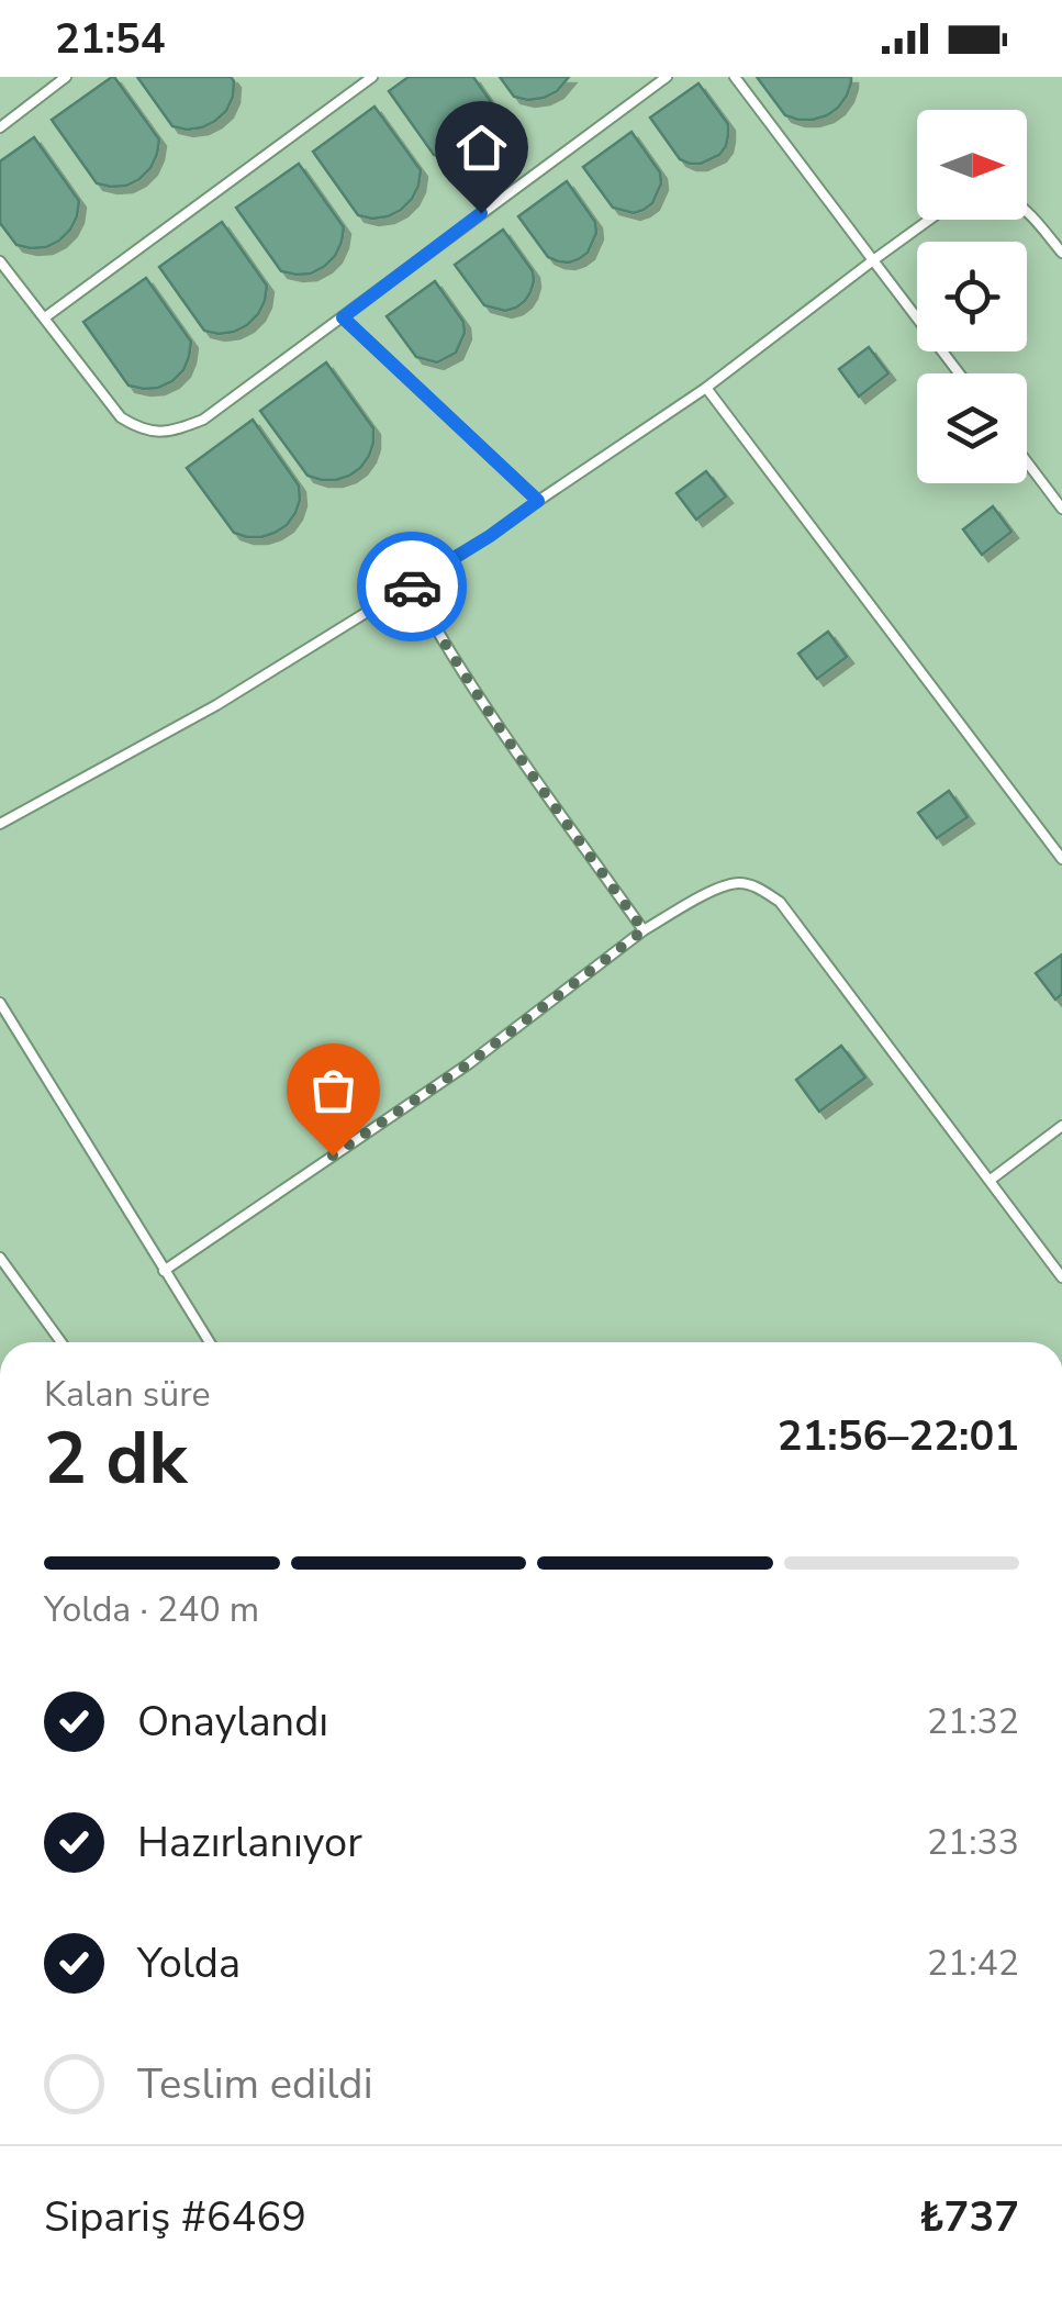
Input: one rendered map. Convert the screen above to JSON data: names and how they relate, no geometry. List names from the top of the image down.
{
  "north": "right",
  "page": {
    "status": "21:54",
    "heading": ["2 dk", "Kalan süre", "21:56–22:01"],
    "panel": ["Sipariş #6469", "₺737"],
    "bar": "Yolda · 240 m",
    "list": [
      ["Onaylandı", "21:32"],
      ["Hazırlanıyor", "21:33"],
      ["Yolda", "21:42"],
      "Teslim edildi"
    ]
  }
}
